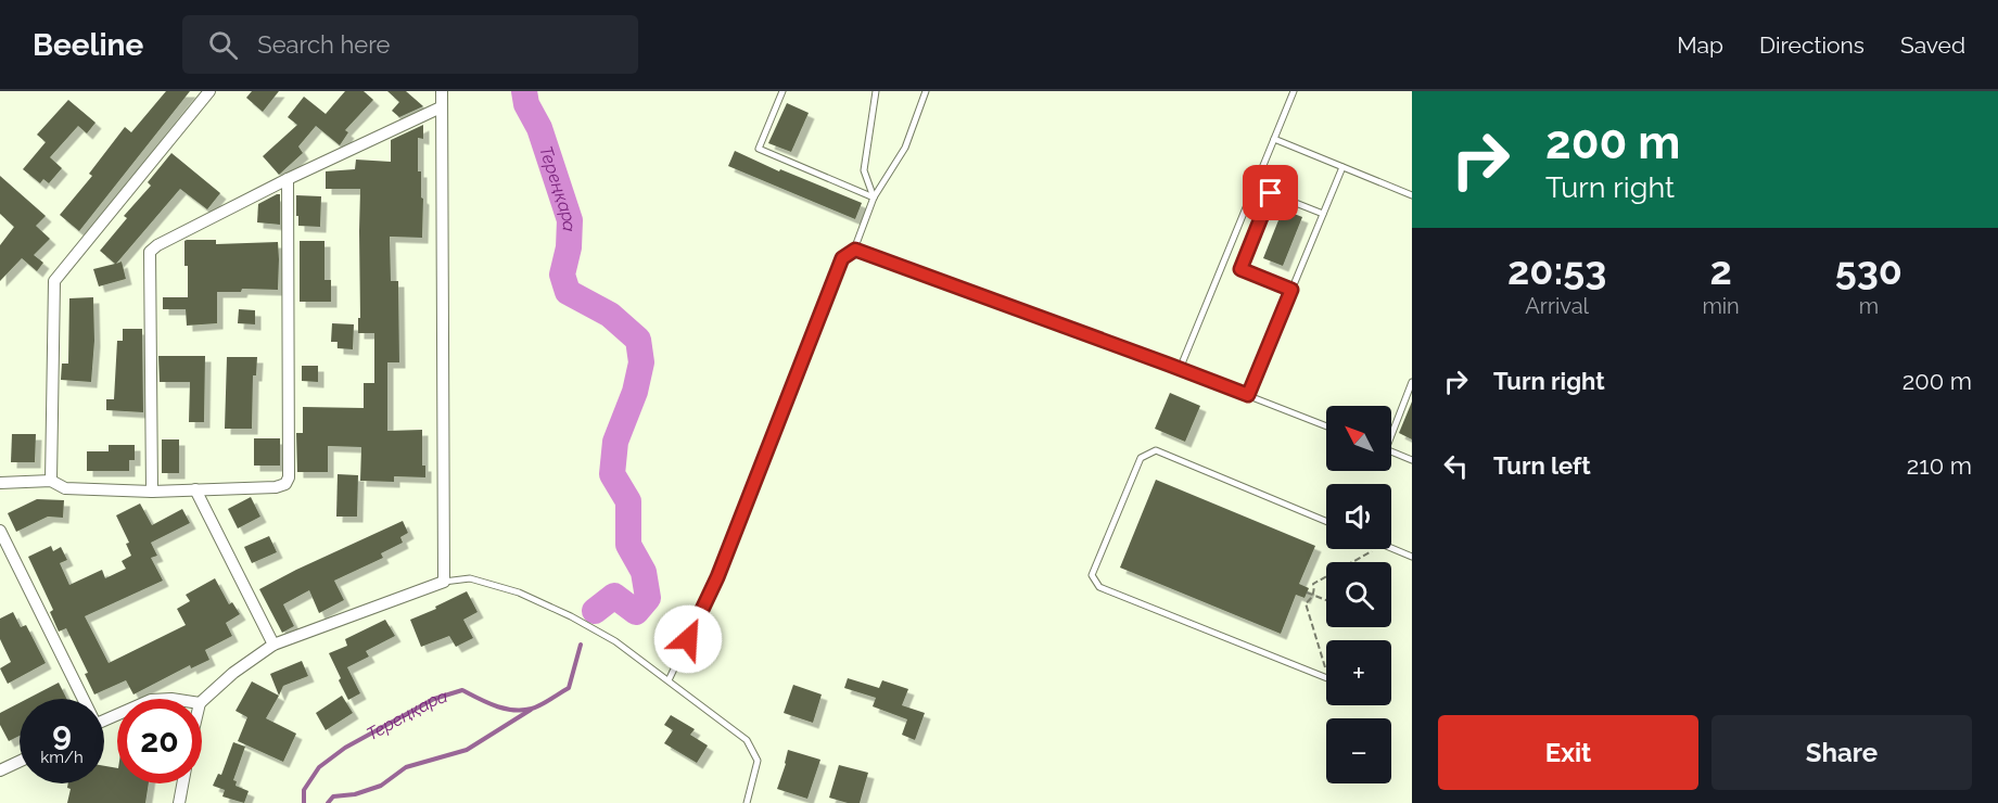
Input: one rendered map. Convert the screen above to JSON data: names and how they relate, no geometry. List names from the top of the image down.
{
  "water": ["Тереңқара"],
  "north": "top left",
  "page": {
    "header": "Beeline",
    "search": "Search here",
    "nav": ["Map", "Directions", "Saved"],
    "turn": ["200 m", "Turn right"],
    "eta": [
      "20:53",
      "Arrival",
      "2",
      "min",
      "530",
      "m"
    ],
    "list": [
      {
        "name": "Turn right",
        "value": "200 m"
      },
      {
        "name": "Turn left",
        "value": "210 m"
      }
    ],
    "map_buttons": ["+", "−"],
    "speed": "9 km/h",
    "limit": "20",
    "buttons": ["Exit", "Share"]
  }
}
